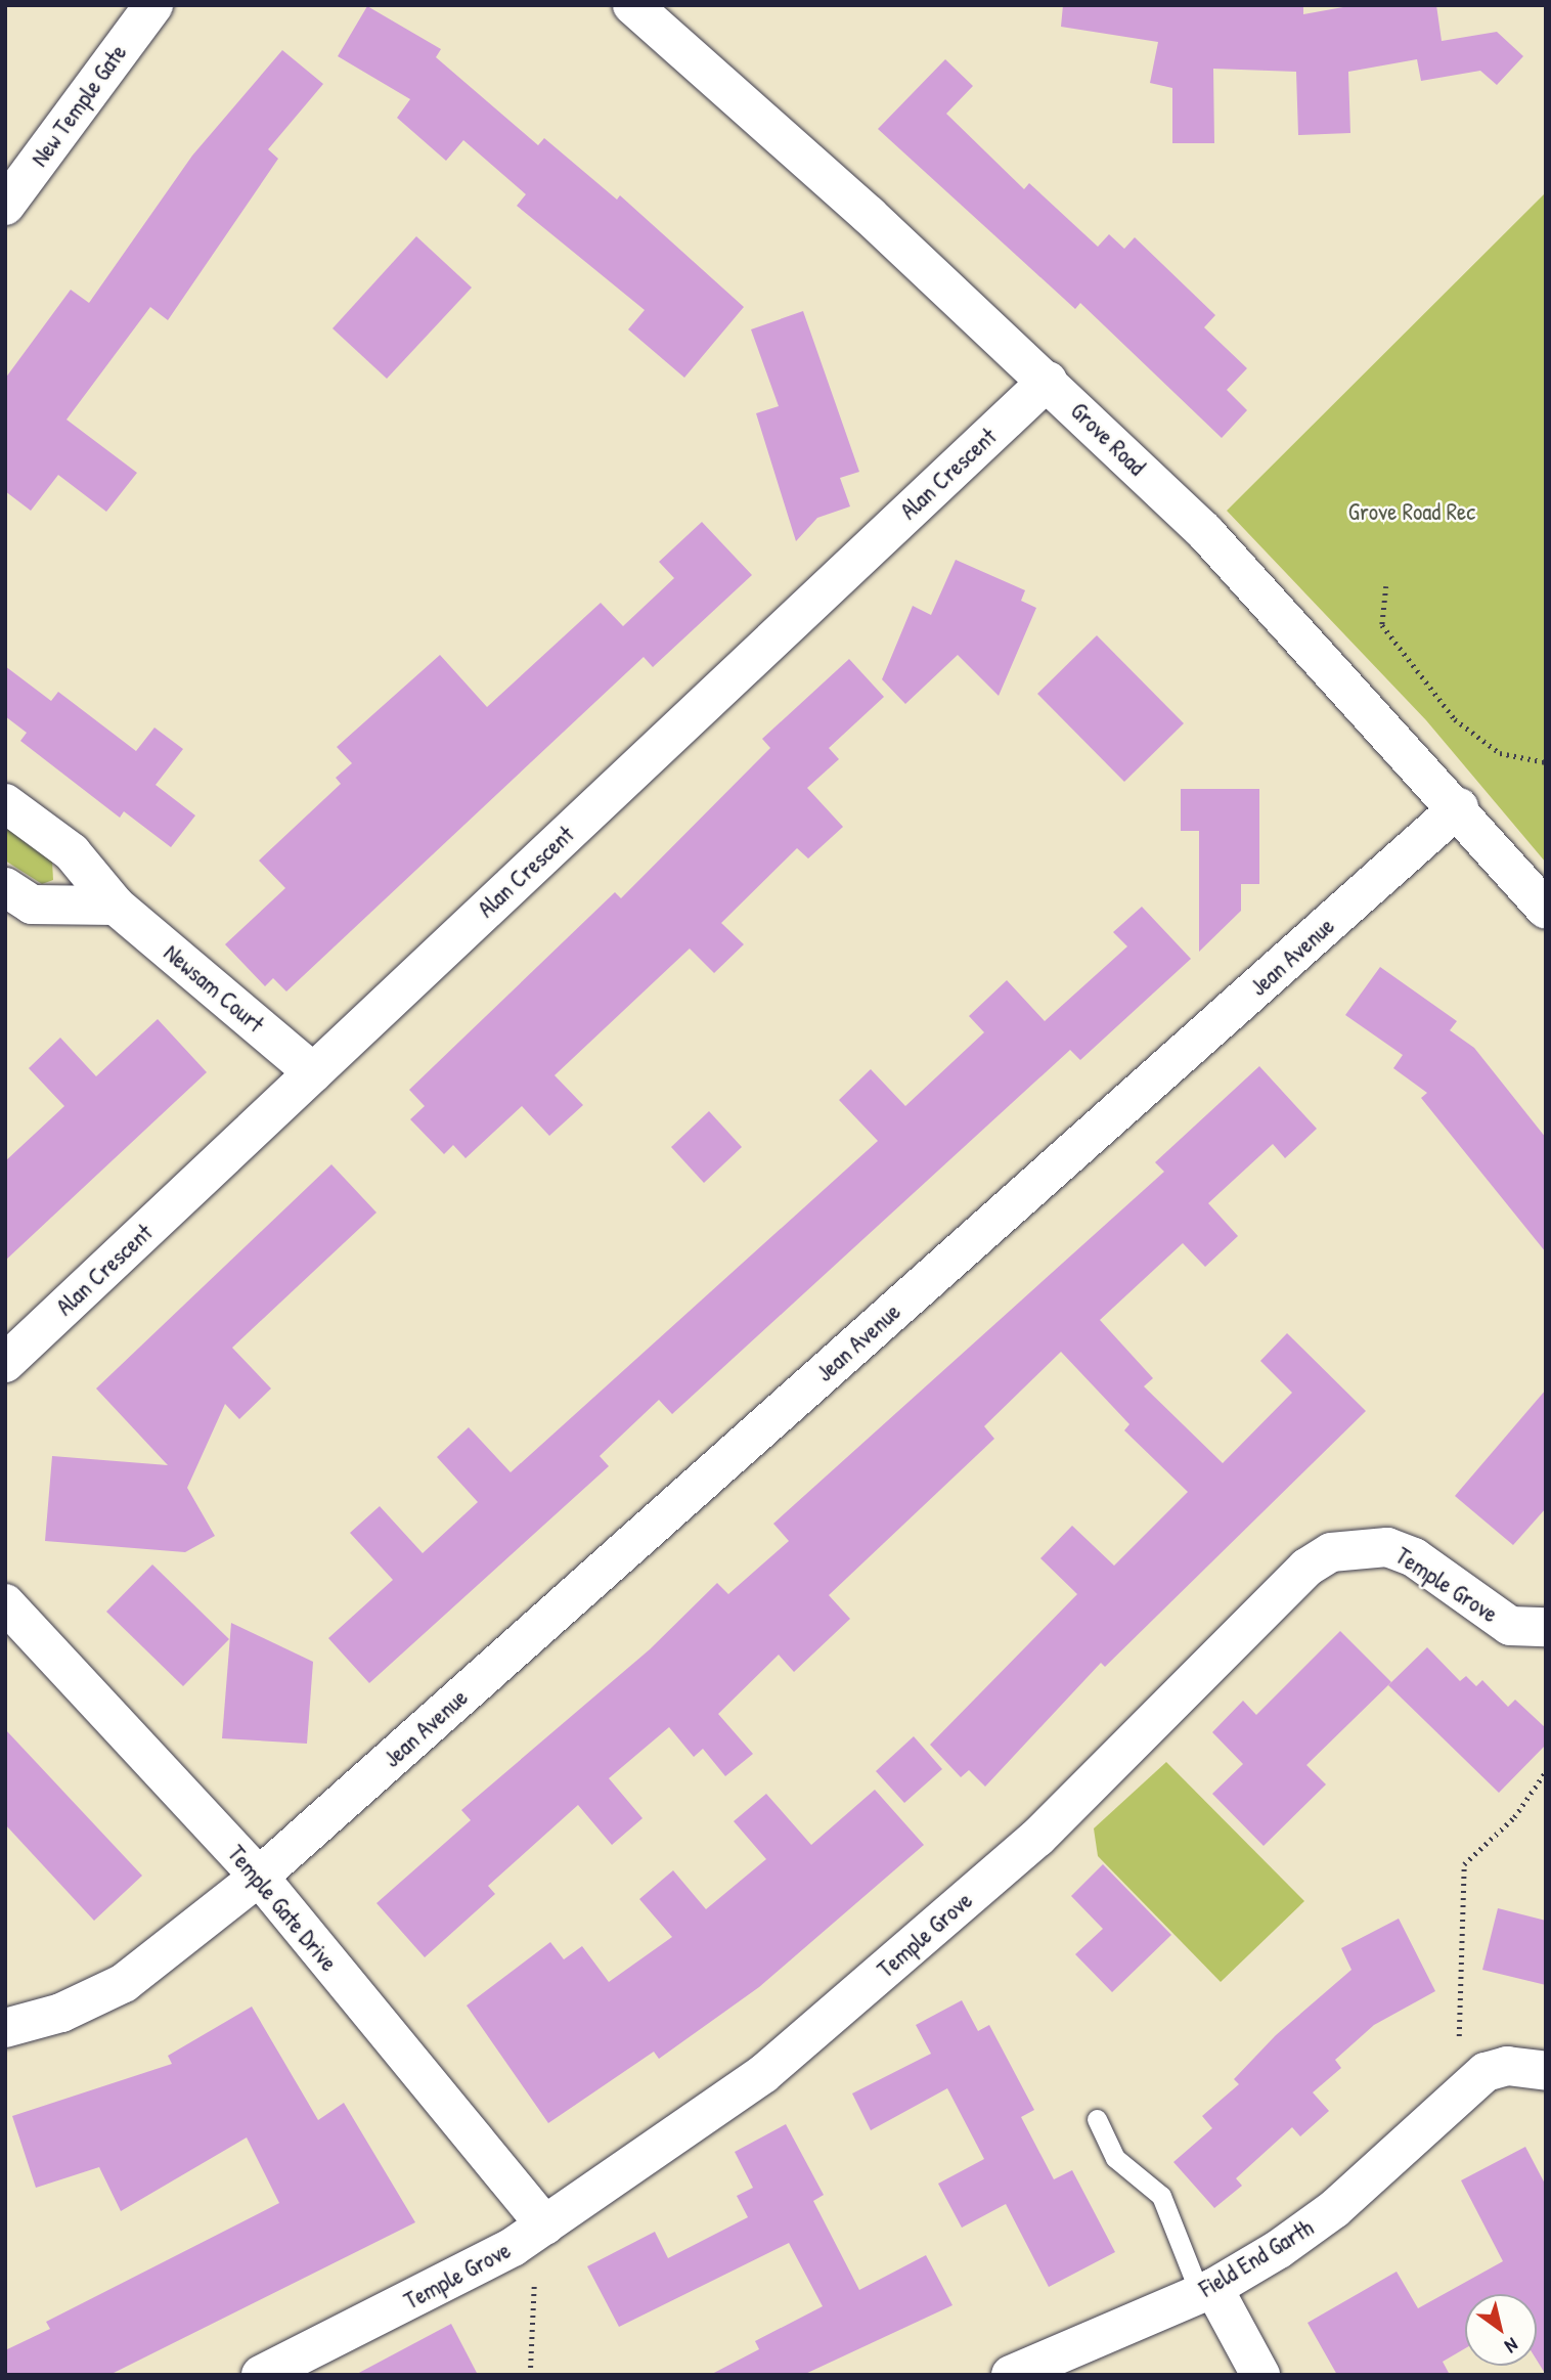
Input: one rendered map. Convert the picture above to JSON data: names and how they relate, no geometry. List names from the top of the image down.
{
  "streets": {
    "street": [
      "New Temple Gate",
      "Grove Road",
      "Alan Crescent",
      "Jean Avenue",
      "Newsam Court",
      "Temple Grove",
      "Temple Gate Drive",
      "Field End Garth"
    ]
  },
  "crossings": [
    ["Grove Road", "Alan Crescent"],
    ["Grove Road", "Jean Avenue"],
    ["Alan Crescent", "Newsam Court"],
    ["Jean Avenue", "Temple Gate Drive"],
    ["Temple Grove", "Temple Gate Drive"]
  ],
  "parks": ["Grove Road Rec"],
  "north": "bottom right"
}
